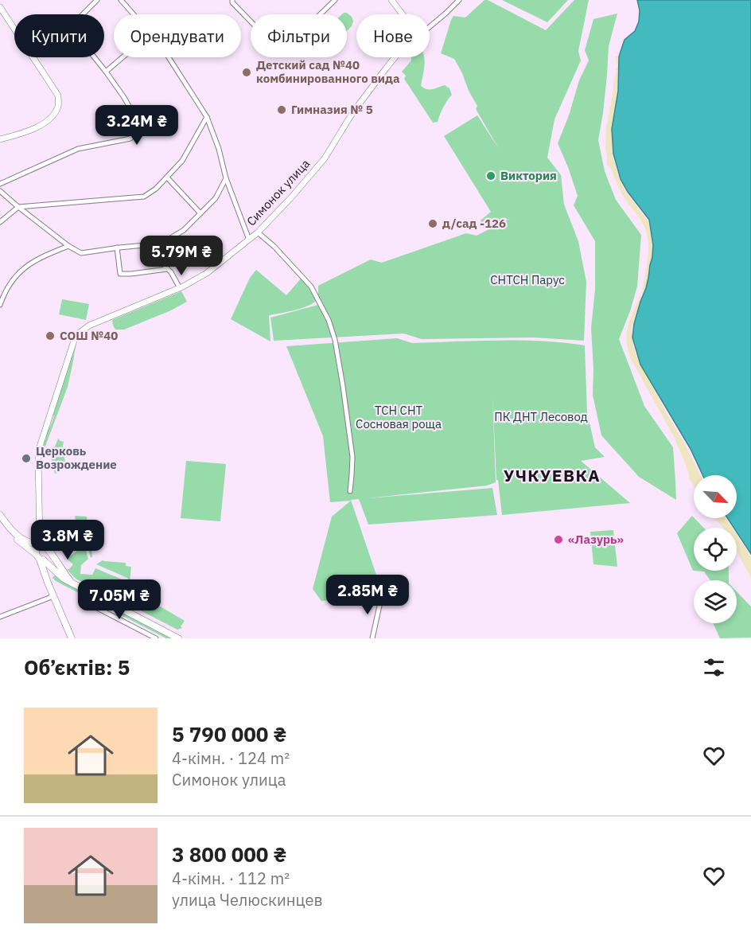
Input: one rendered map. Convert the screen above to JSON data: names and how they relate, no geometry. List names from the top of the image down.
{
  "streets": {
    "street": ["Симонок улица"]
  },
  "districts": ["УЧКУЕВКА"],
  "parks": ["СНТСН Парус", "ТСН СНТ Сосновая роща", "ПК ДНТ Лесовод"],
  "places": [
    "Детский сад №40 комбинированного вида",
    "Гимназия № 5",
    "Виктория",
    "д/сад -126",
    "СОШ №40",
    "Церковь Возрождение",
    "«Лазурь»"
  ],
  "north": "bottom right",
  "page": {
    "chip": [
      "Купити",
      "Орендувати",
      "Фільтри",
      "Нове"
    ],
    "price": [
      "3.24M ₴",
      "5.79M ₴",
      "3.8M ₴",
      "2.85M ₴",
      "7.05M ₴"
    ],
    "heading": "Об’єктів: 5",
    "list": [
      {
        "name": "5 790 000 ₴",
        "note": "4-кімн. · 124 m² · Симонок улица"
      },
      {
        "name": "3 800 000 ₴",
        "note": "4-кімн. · 112 m² · улица Челюскинцев"
      }
    ]
  }
}
